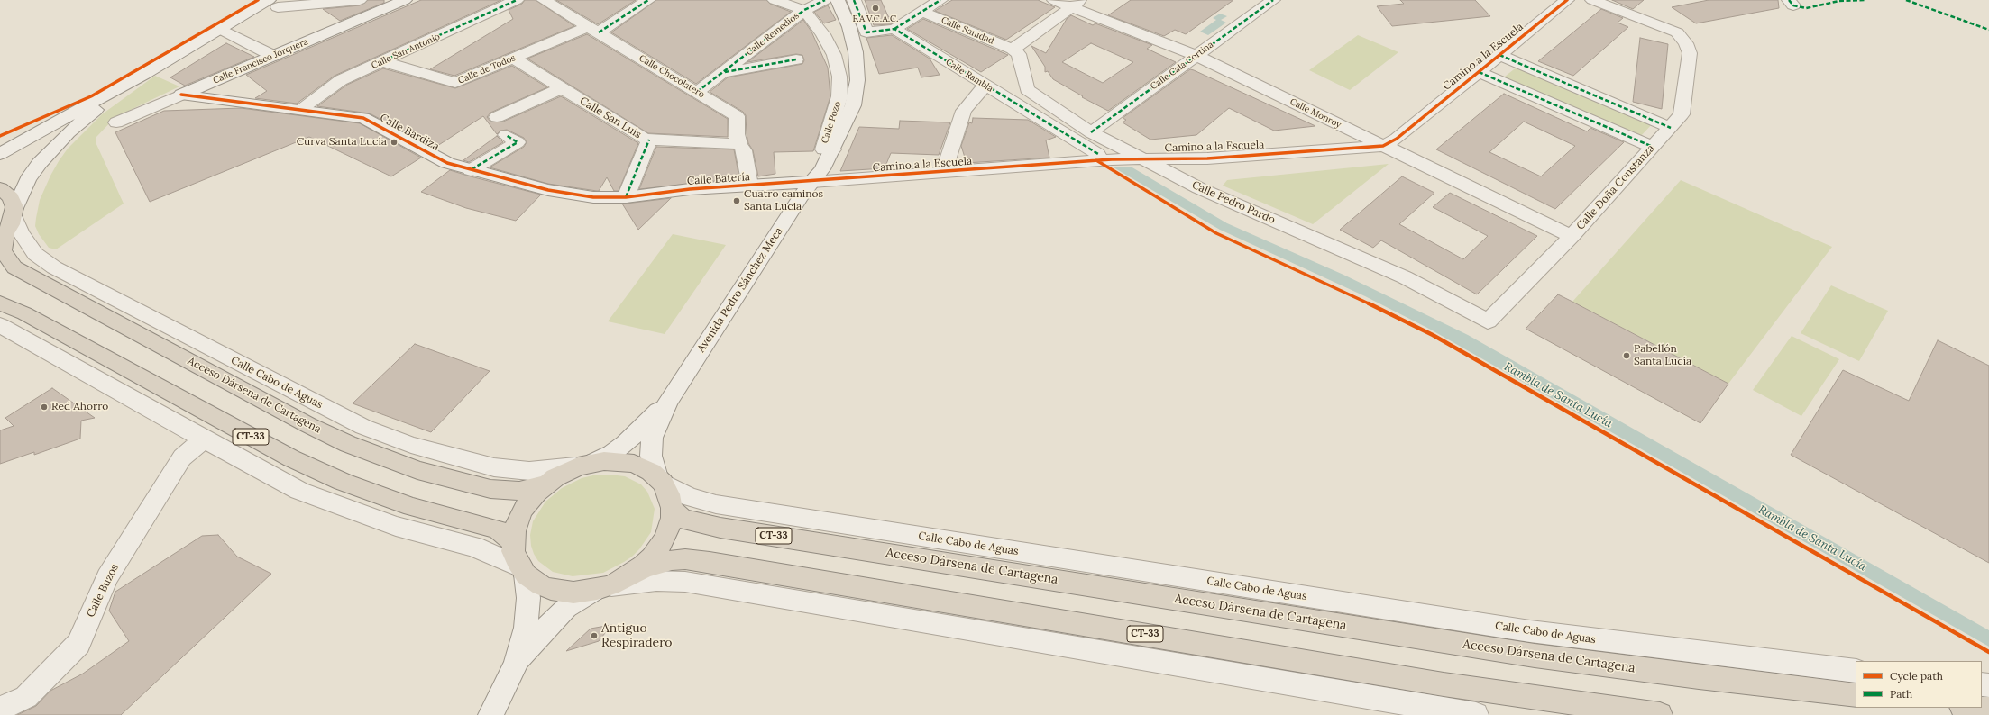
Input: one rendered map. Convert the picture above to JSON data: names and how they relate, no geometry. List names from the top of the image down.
{
  "streets": {
    "highway": ["Acceso Dársena de Cartagena", "CT-33"],
    "street": [
      "Calle Sanidad",
      "Calle Remedios",
      "Calle San Antonio",
      "Camino a la Escuela",
      "Calle Francisco Jorquera",
      "Calle Cala Cortina",
      "Calle de Todos",
      "Calle Rambla",
      "Calle Chocolatero",
      "Calle Monroy",
      "Calle San Luis",
      "Calle Pozo",
      "Calle Bardiza",
      "Calle Batería",
      "Calle Doña Constanza",
      "Calle Pedro Pardo",
      "Avenida Pedro Sánchez Meca",
      "Calle Cabo de Aguas",
      "Calle Buzos"
    ]
  },
  "crossings": [
    ["Calle Sanidad", "Calle Pedro Pardo"],
    ["Calle Remedios", "Calle Chocolatero"],
    ["Calle Remedios", "Calle Pozo"],
    ["Calle San Antonio", "Calle de Todos"],
    ["Calle San Antonio", "Calle Bardiza"],
    ["Camino a la Escuela", "Calle Monroy"],
    ["Camino a la Escuela", "Calle Batería"],
    ["Camino a la Escuela", "Calle Pedro Pardo"],
    ["Camino a la Escuela", "Avenida Pedro Sánchez Meca"],
    ["Calle Francisco Jorquera", "Calle Bardiza"],
    ["Calle Cala Cortina", "Calle Monroy"],
    ["Calle Cala Cortina", "Calle Pedro Pardo"],
    ["Calle de Todos", "Calle Chocolatero"],
    ["Calle de Todos", "Calle San Luis"],
    ["Calle Chocolatero", "Calle San Luis"],
    ["Calle Chocolatero", "Calle Batería"],
    ["Calle Monroy", "Calle Doña Constanza"],
    ["Calle Pozo", "Avenida Pedro Sánchez Meca"],
    ["Calle Bardiza", "Calle Batería"],
    ["Calle Batería", "Avenida Pedro Sánchez Meca"],
    ["Calle Doña Constanza", "Calle Pedro Pardo"],
    ["Calle Cabo de Aguas", "Acceso Dársena de Cartagena"],
    ["Calle Cabo de Aguas", "CT-33"],
    ["Acceso Dársena de Cartagena", "CT-33"]
  ],
  "water": ["Rambla de Santa Lucía"],
  "places": [
    "F.A.V.C.A.C.",
    "Curva Santa Lucía",
    "Cuatro caminos Santa Lucia",
    "Pabellón Santa Lucía",
    "Red Ahorro",
    "Antiguo Respiradero"
  ],
  "legend": ["Cycle path", "Path"]
}
